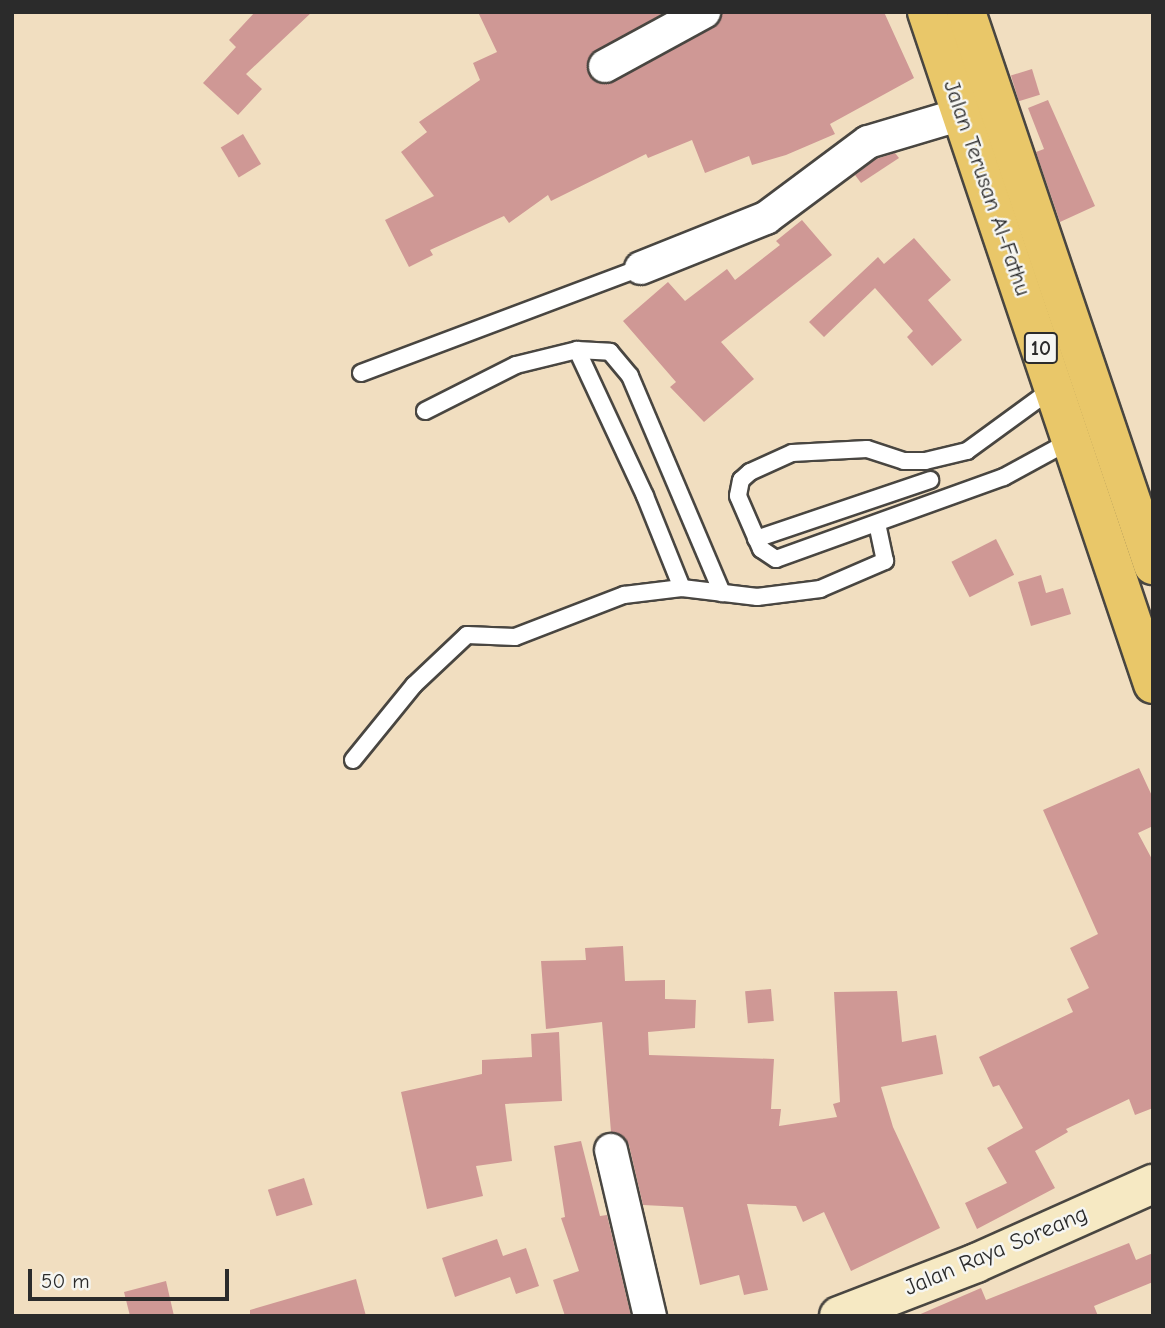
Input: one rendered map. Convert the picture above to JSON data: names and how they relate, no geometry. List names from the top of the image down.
{
  "streets": {
    "highway": ["Jalan Terusan Al-Fathu", "10"],
    "main road": ["Jalan Raya Soreang"]
  },
  "scale_bar": "50 m"
}
